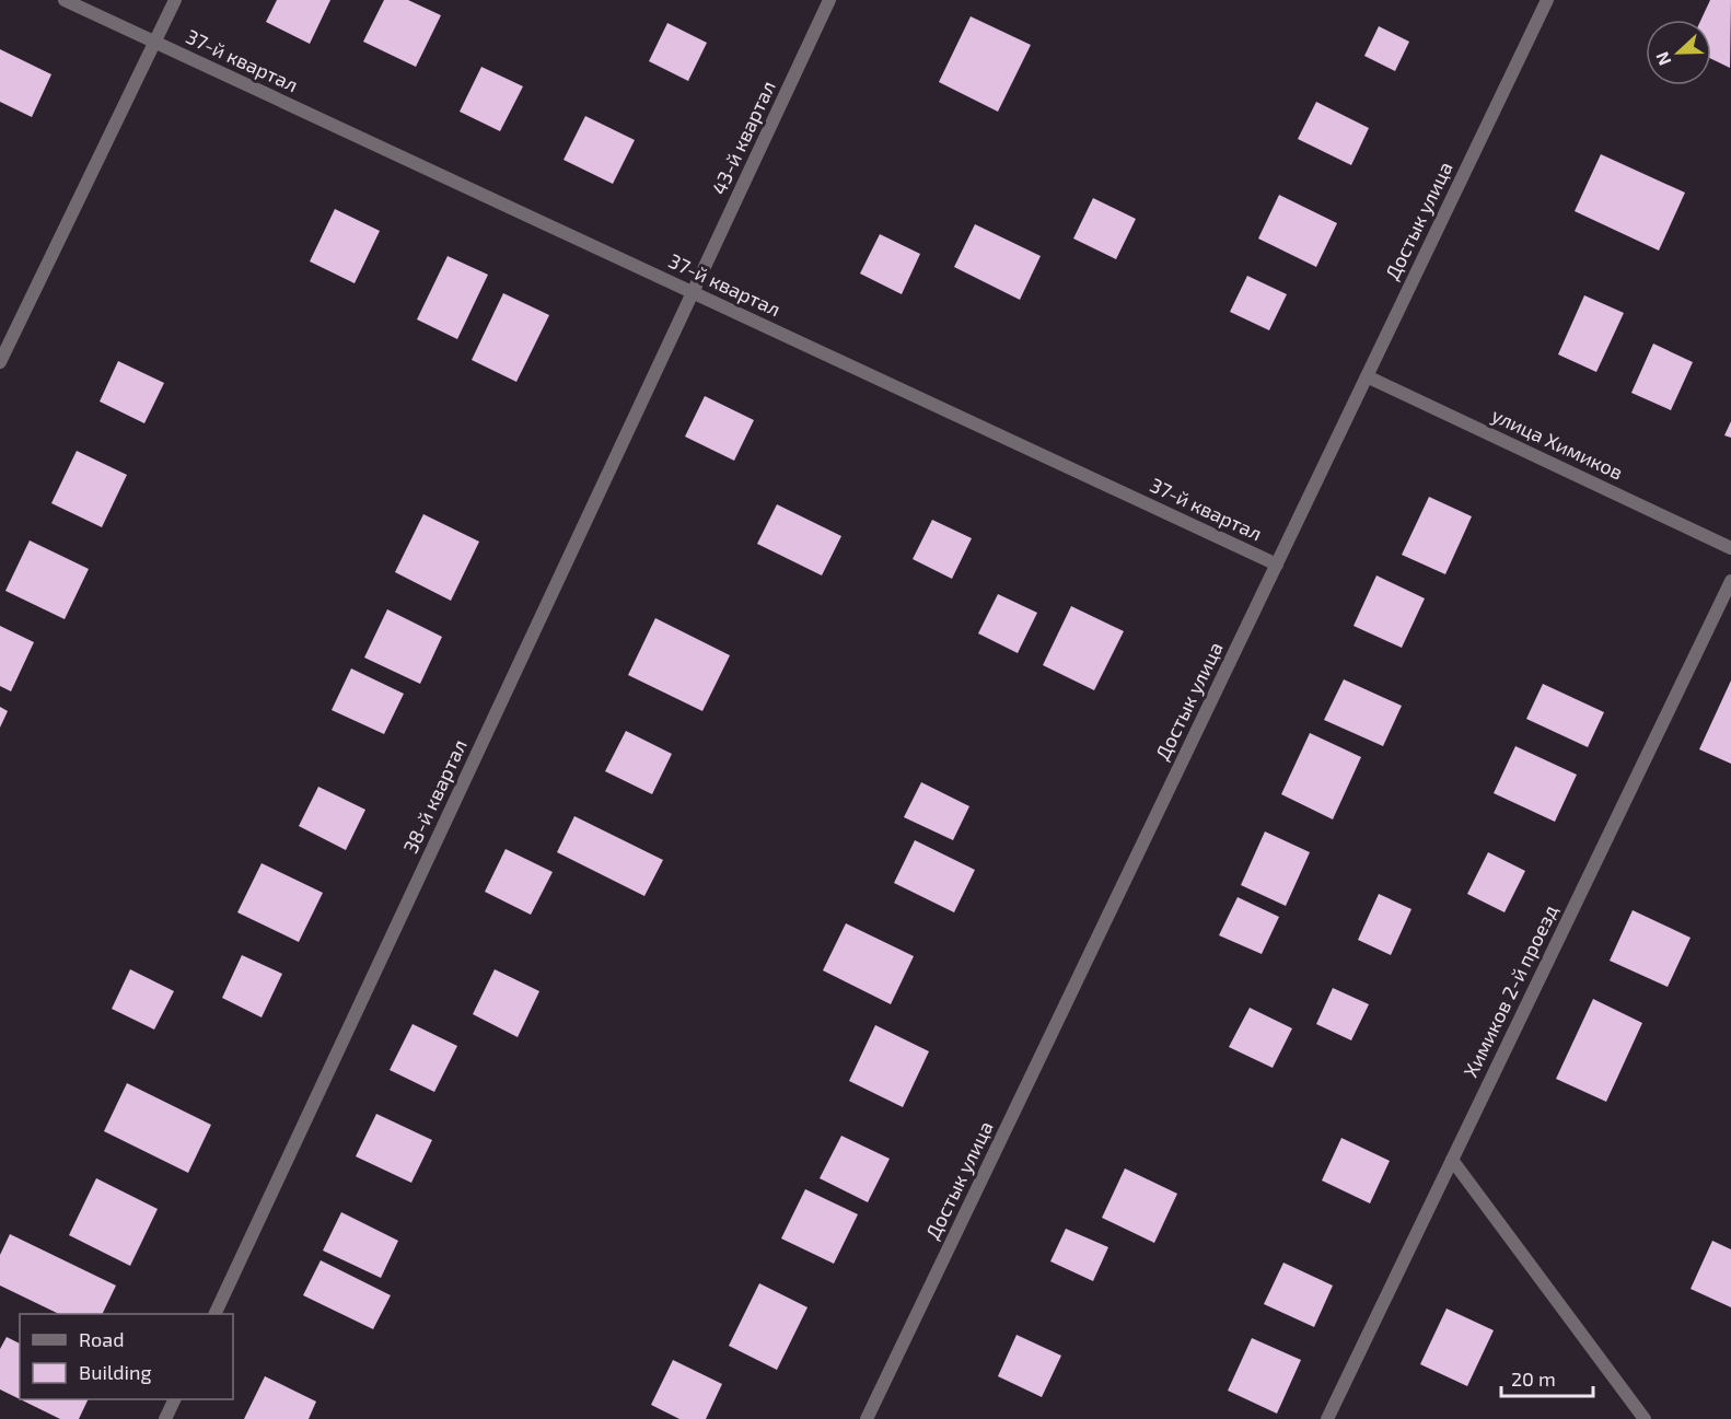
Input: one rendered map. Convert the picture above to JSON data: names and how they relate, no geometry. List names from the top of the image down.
{
  "streets": {
    "street": [
      "37-й квартал",
      "43-й квартал",
      "Достык улица",
      "улица Химиков",
      "38-й квартал",
      "Химиков 2-й проезд"
    ]
  },
  "crossings": [
    ["37-й квартал", "43-й квартал"],
    ["37-й квартал", "Достык улица"],
    ["37-й квартал", "38-й квартал"],
    ["43-й квартал", "38-й квартал"],
    ["Достык улица", "улица Химиков"]
  ],
  "legend": ["Road", "Building"],
  "scale_bar": "20 m",
  "north": "left"
}
